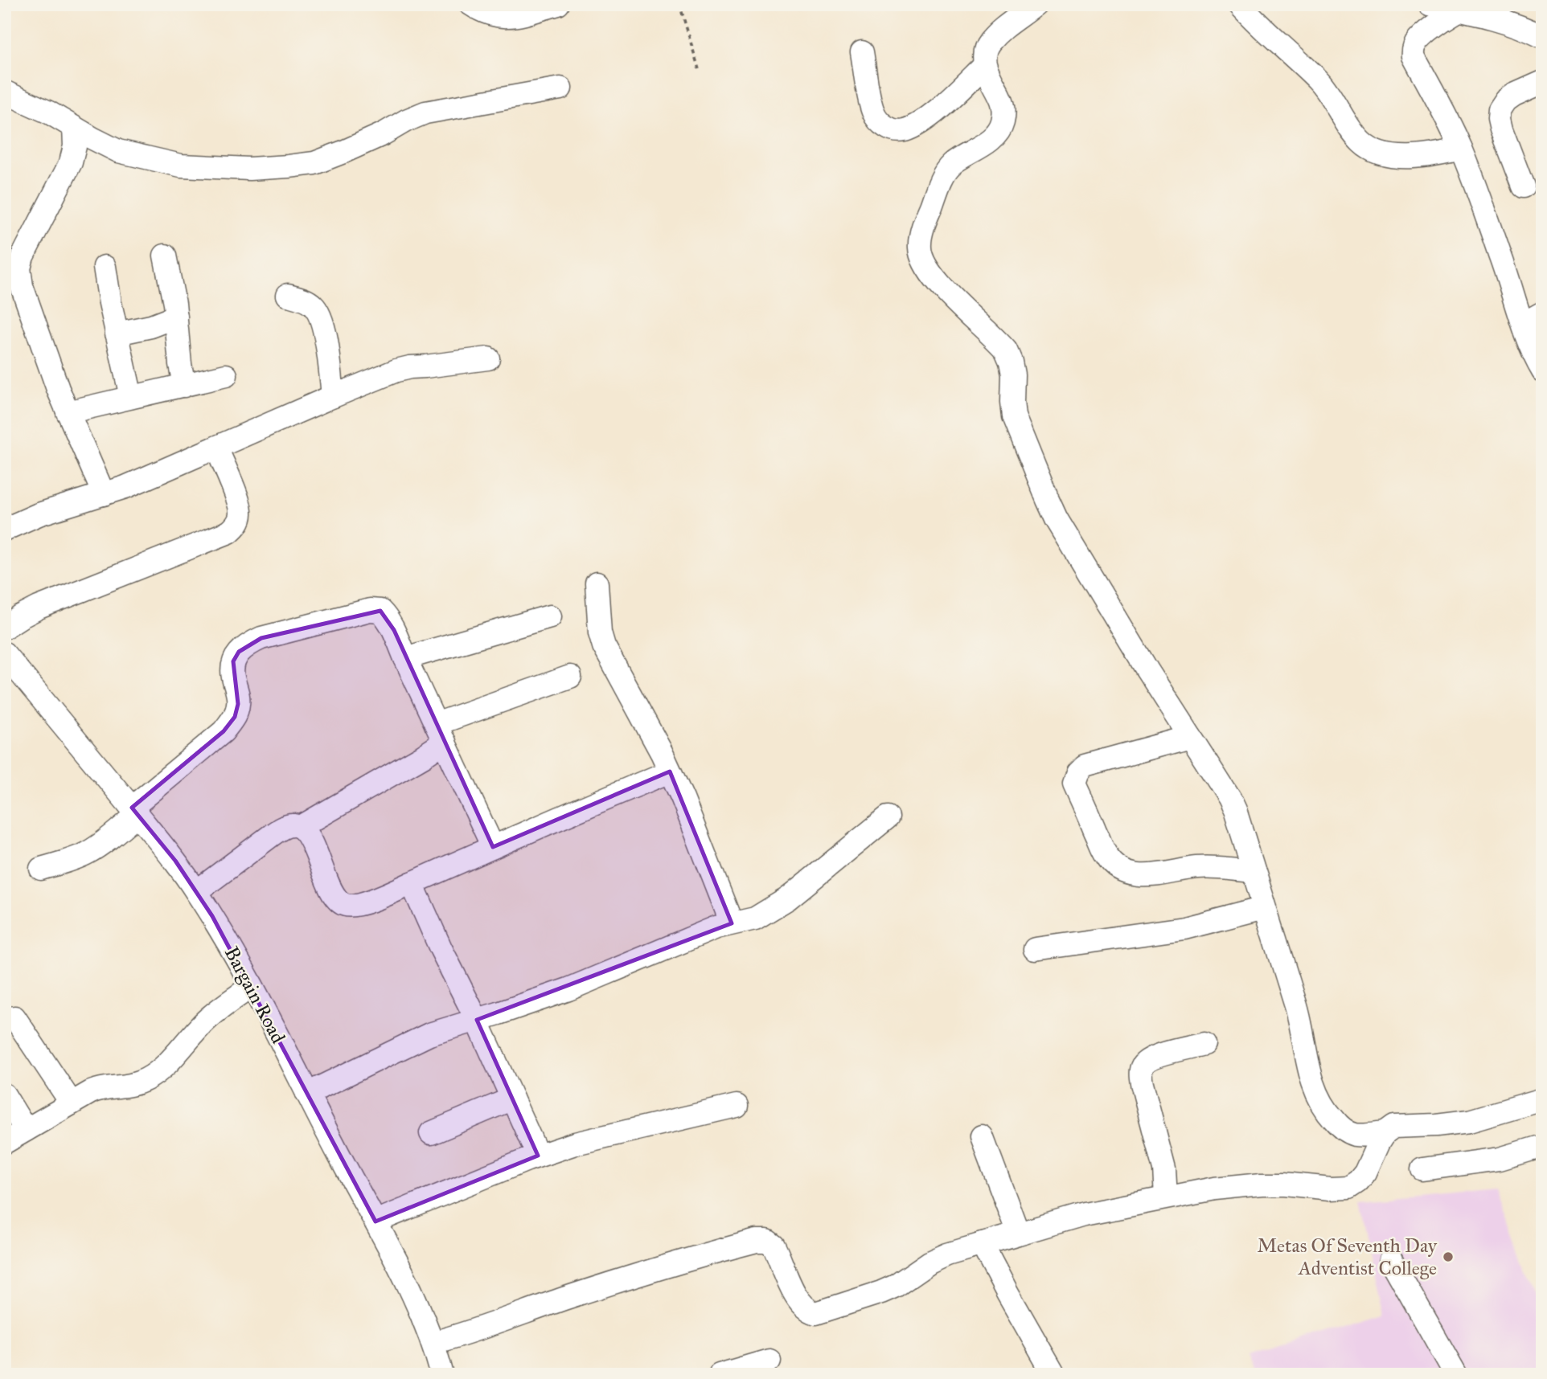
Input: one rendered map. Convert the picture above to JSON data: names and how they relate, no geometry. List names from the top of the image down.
{
  "streets": {
    "street": ["Bargain Road"]
  },
  "places": ["Metas Of Seventh Day Adventist College"]
}
